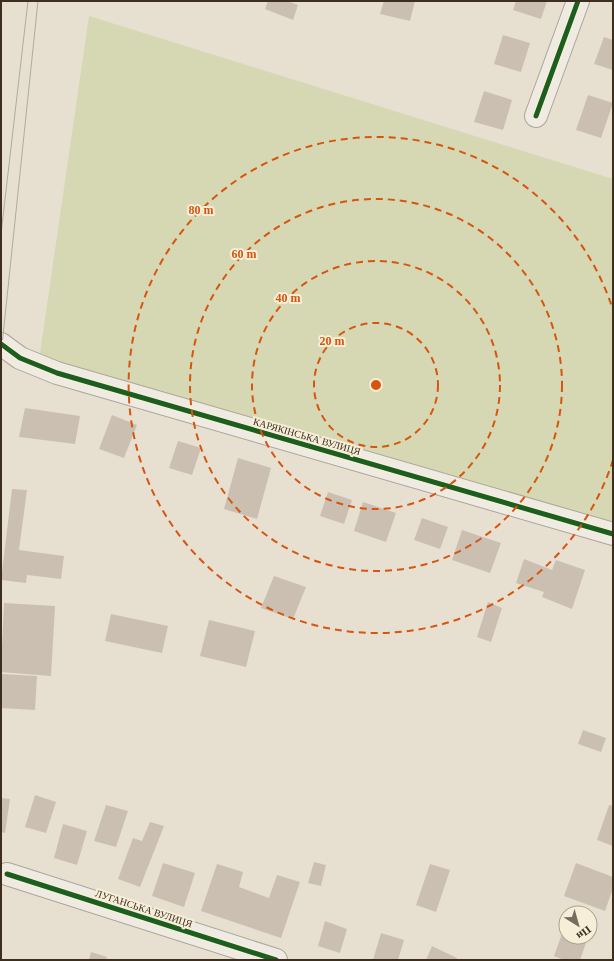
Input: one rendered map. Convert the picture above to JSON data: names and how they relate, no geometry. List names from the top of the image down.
{
  "streets": {
    "street": ["КАРЯКІНСЬКА ВУЛИЦЯ", "ЛУГАНСЬКА ВУЛИЦЯ"]
  },
  "north": "bottom right",
  "rings": [
    "80 m",
    "60 m",
    "40 m",
    "20 m"
  ]
}
